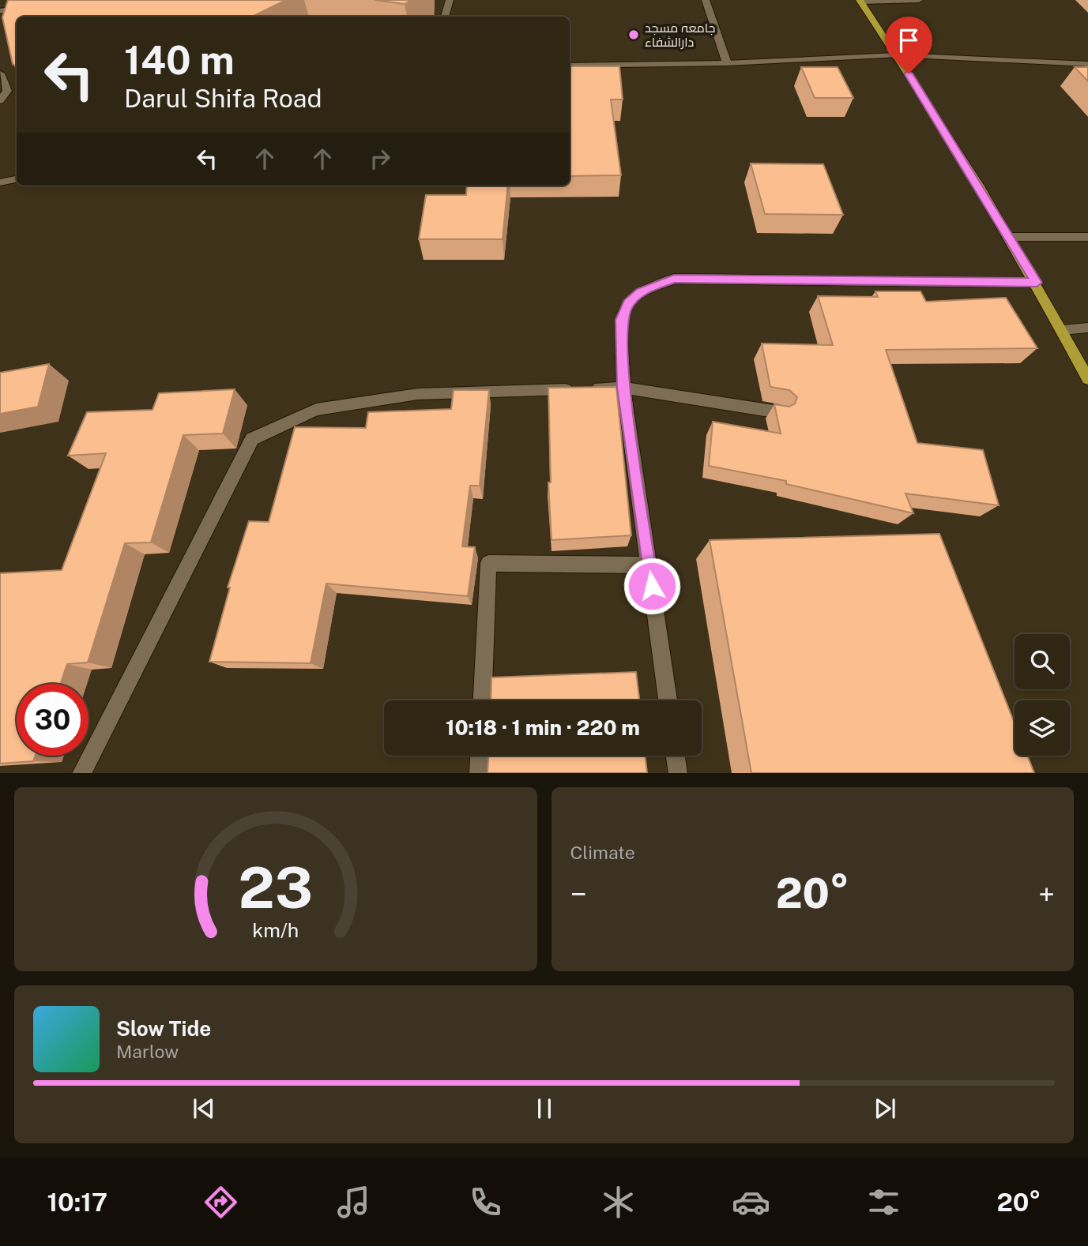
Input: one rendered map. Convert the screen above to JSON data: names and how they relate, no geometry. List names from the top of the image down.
{
  "places": ["جامعہ مسجد دارالشفاء"],
  "page": {
    "turn": ["140 m", "Darul Shifa Road"],
    "limit": "30",
    "trip": "10:18 · 1 min · 220 m",
    "tile": "Climate",
    "heat": ["−", "20°", "+"],
    "song": ["Slow Tide", "Marlow"],
    "tabs": ["10:17", "20°"],
    "gauge": ["23", "km/h"]
  }
}
